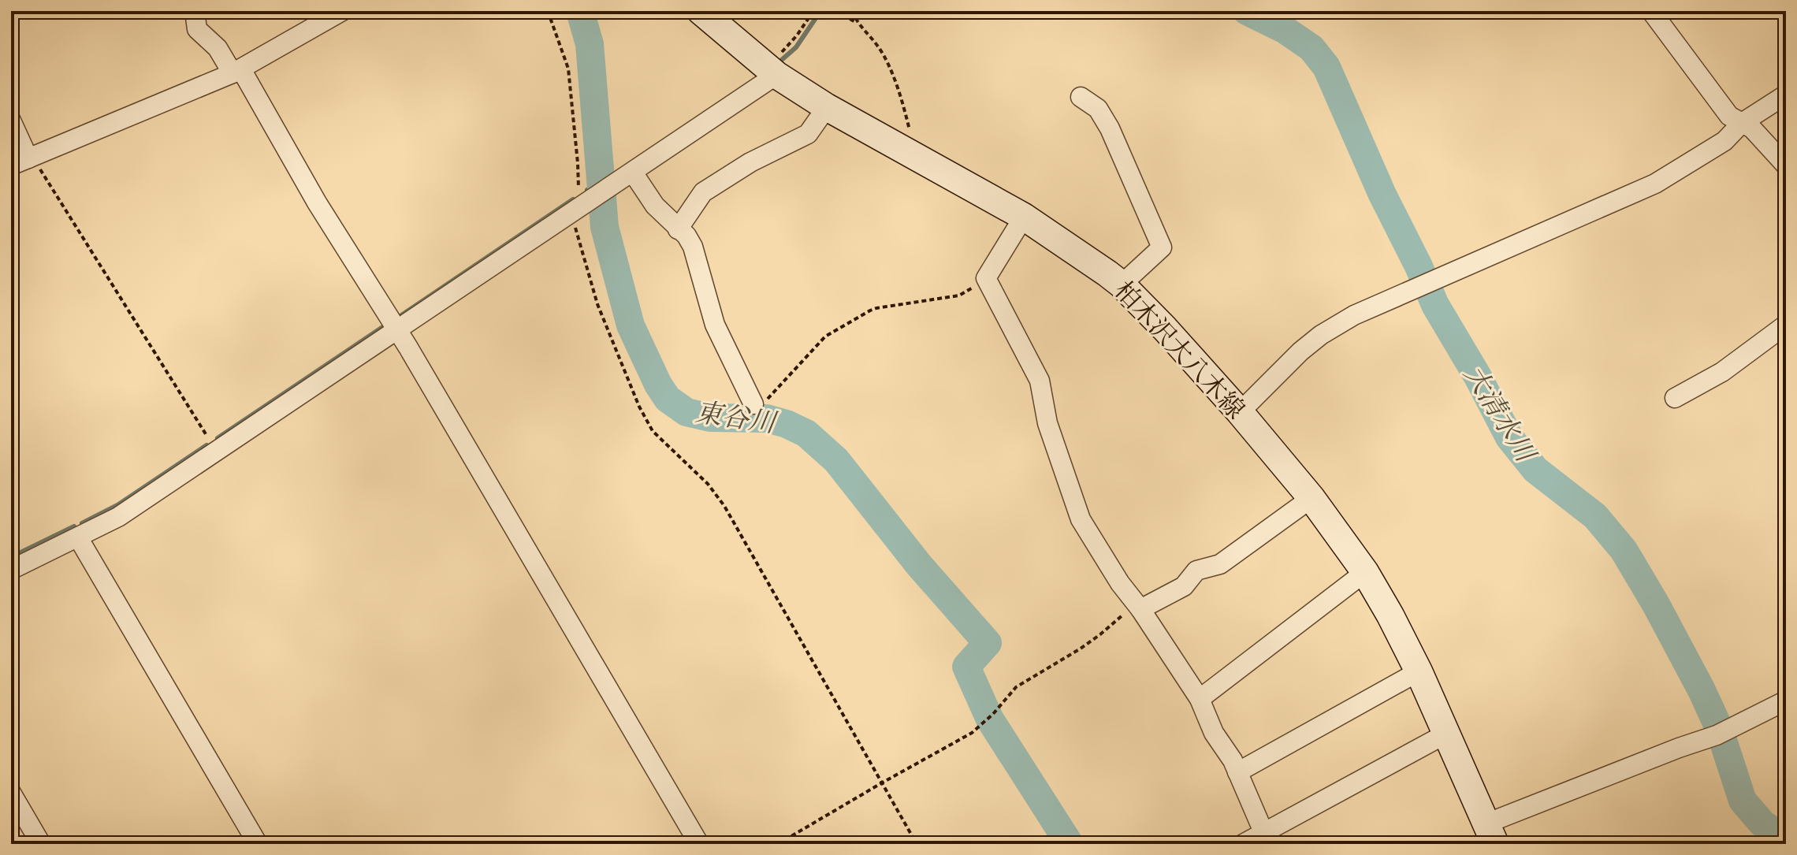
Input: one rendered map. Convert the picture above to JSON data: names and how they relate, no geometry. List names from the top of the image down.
{
  "streets": {
    "main road": ["柏木沢大八木線"]
  },
  "water": ["大清水川", "東谷川"]
}
